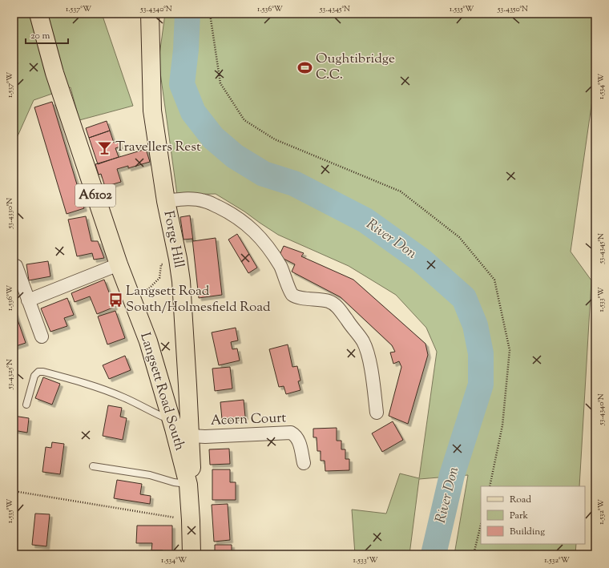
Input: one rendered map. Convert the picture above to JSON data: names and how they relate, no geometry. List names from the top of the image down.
{
  "streets": {
    "main road": ["A6102", "Forge Hill", "Langsett Road South"],
    "street": ["Acorn Court"]
  },
  "crossings": [
    ["Forge Hill", "Langsett Road South"],
    ["Forge Hill", "Acorn Court"]
  ],
  "water": ["River Don"],
  "places": {
    "sports": ["Oughtibridge C.C."],
    "bar": ["Travellers Rest"],
    "bus stop": ["Langsett Road South/Holmesfield Road"]
  },
  "legend": ["Road", "Park", "Building"],
  "scale_bar": "20 m",
  "coordinates": [
    "1.537°W",
    "53.4340°N",
    "1.536°W",
    "53.4345°N",
    "1.535°W",
    "53.4350°N",
    "1.534°W",
    "53.4330°N",
    "1.533°W",
    "53.4325°N",
    "1.532°W"
  ]
}
